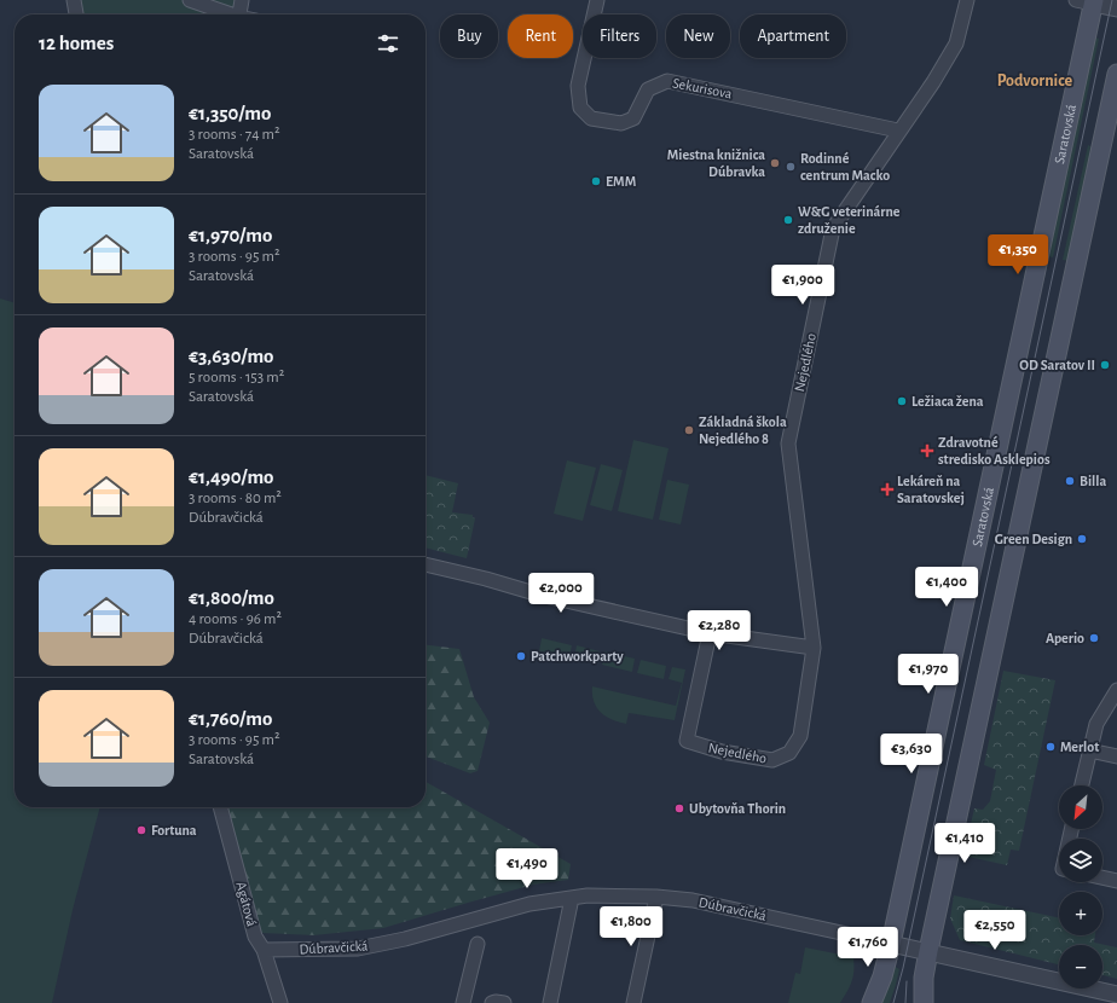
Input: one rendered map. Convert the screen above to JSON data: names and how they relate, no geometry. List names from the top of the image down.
{
  "streets": {
    "main road": ["Saratovská"],
    "street": [
      "Sekurisova",
      "Nejedlého",
      "Agátová",
      "Dúbravčická"
    ]
  },
  "crossings": [
    ["Sekurisova", "Nejedlého"],
    ["Saratovská", "Dúbravčická"],
    ["Agátová", "Dúbravčická"]
  ],
  "districts": ["Podvornice"],
  "places": {
    "other": [
      "Miestna knižnica Dúbravka",
      "Rodinné centrum Macko",
      "EMM",
      "W&G veterinárne združenie",
      "OD Saratov II",
      "Ležiaca žena",
      "Základná škola Nejedlého 8",
      "Billa",
      "Green Design",
      "Aperio",
      "Patchworkparty",
      "Merlot",
      "Ubytovňa Thorin",
      "Fortuna"
    ],
    "health": ["Zdravotné stredisko Asklepios", "Lekáreň na Saratovskej"]
  },
  "north": "bottom left",
  "page": {
    "chip": [
      "Buy",
      "Rent",
      "Filters",
      "New",
      "Apartment"
    ],
    "heading": "12 homes",
    "list": [
      {
        "name": "€1,350/mo",
        "note": "3 rooms · 74 m² · Saratovská"
      },
      {
        "name": "€1,970/mo",
        "note": "3 rooms · 95 m² · Saratovská"
      },
      {
        "name": "€3,630/mo",
        "note": "5 rooms · 153 m² · Saratovská"
      },
      {
        "name": "€1,490/mo",
        "note": "3 rooms · 80 m² · Dúbravčická"
      },
      {
        "name": "€1,800/mo",
        "note": "4 rooms · 96 m² · Dúbravčická"
      },
      {
        "name": "€1,760/mo",
        "note": "3 rooms · 95 m² · Saratovská"
      }
    ],
    "price": [
      "€1,350",
      "€1,900",
      "€1,400",
      "€2,000",
      "€2,280",
      "€1,970",
      "€3,630",
      "€1,410",
      "€1,490",
      "€1,800",
      "€2,550",
      "€1,760"
    ],
    "map_buttons": ["+", "−"]
  }
}
